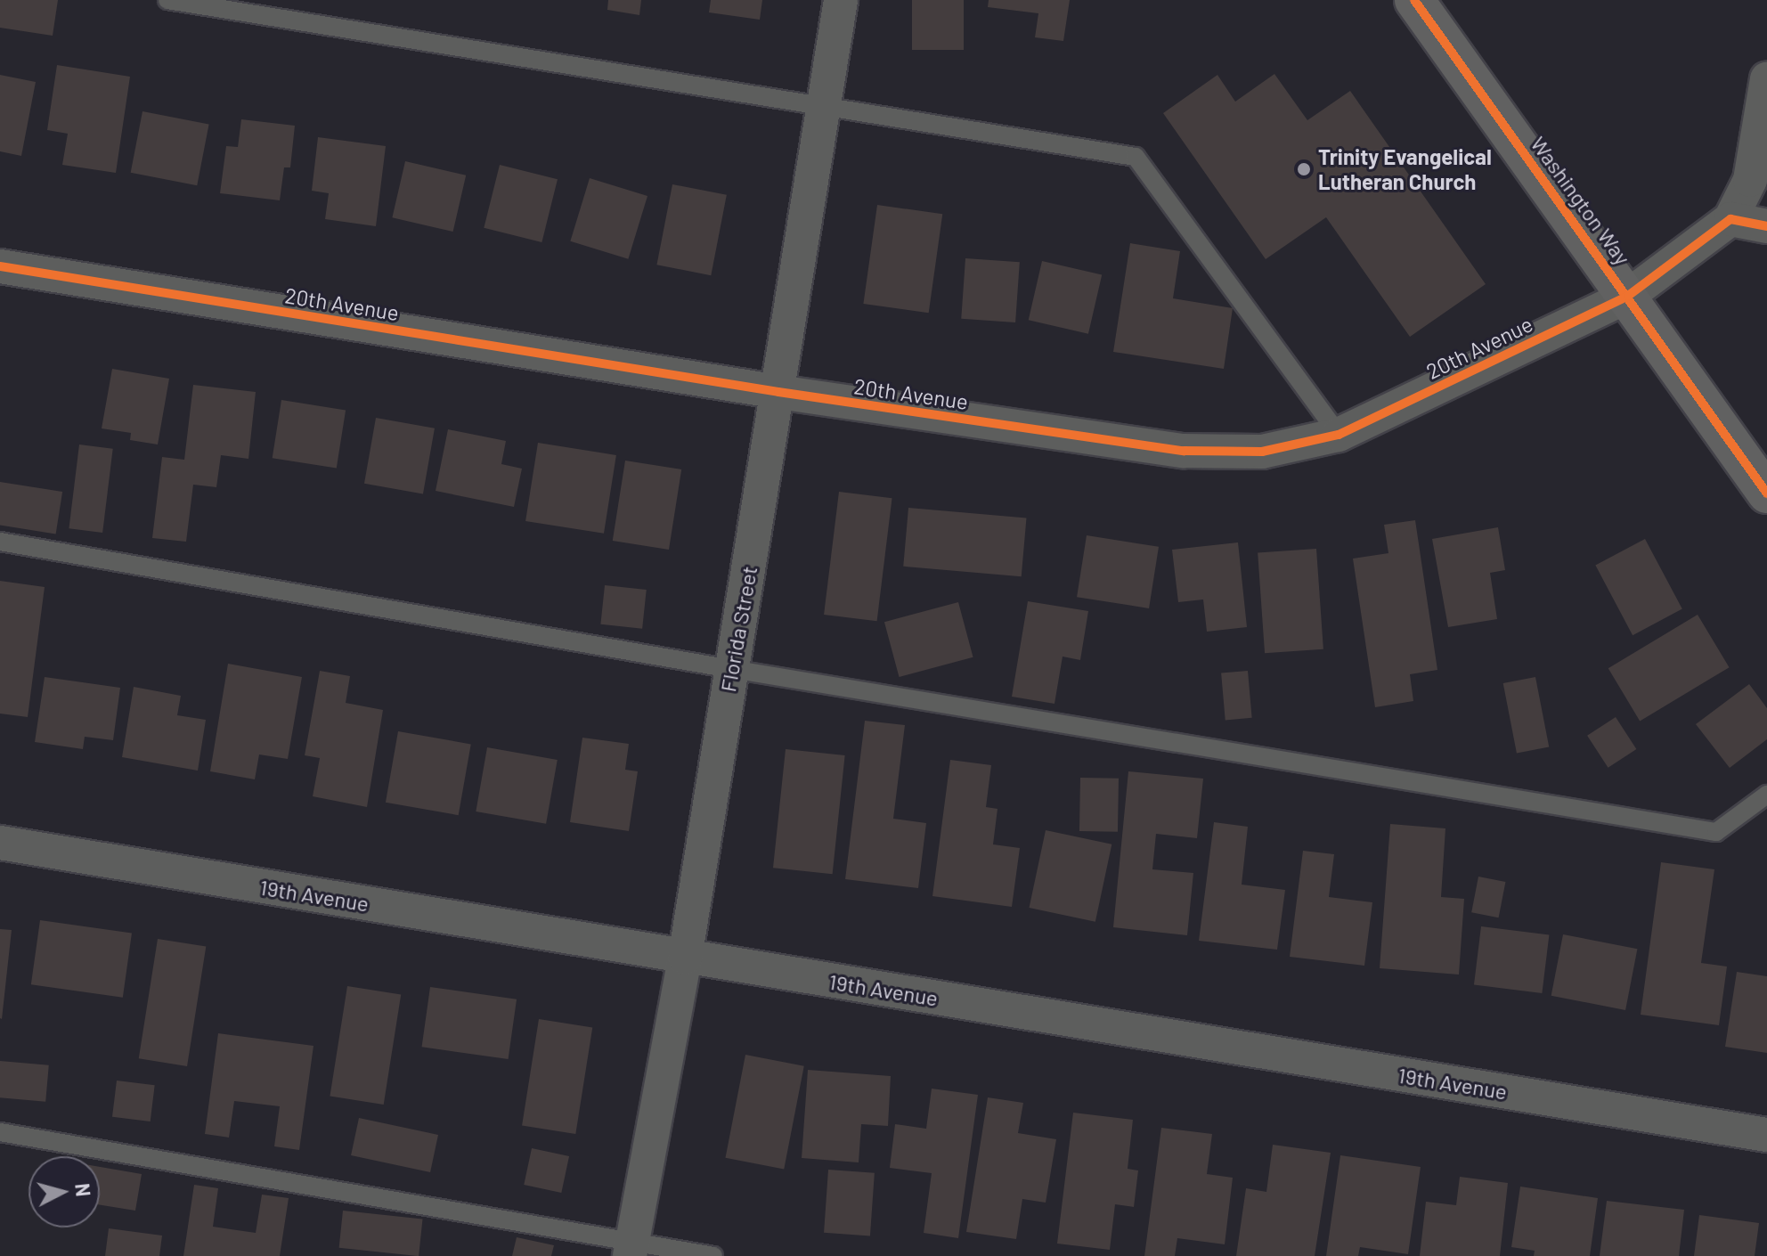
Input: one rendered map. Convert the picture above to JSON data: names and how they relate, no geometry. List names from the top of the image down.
{
  "streets": {
    "main road": ["Washington Way"],
    "street": ["20th Avenue", "Florida Street", "19th Avenue"]
  },
  "crossings": [
    ["Washington Way", "20th Avenue"],
    ["20th Avenue", "Florida Street"],
    ["Florida Street", "19th Avenue"]
  ],
  "places": ["Trinity Evangelical Lutheran Church"],
  "north": "right"
}
